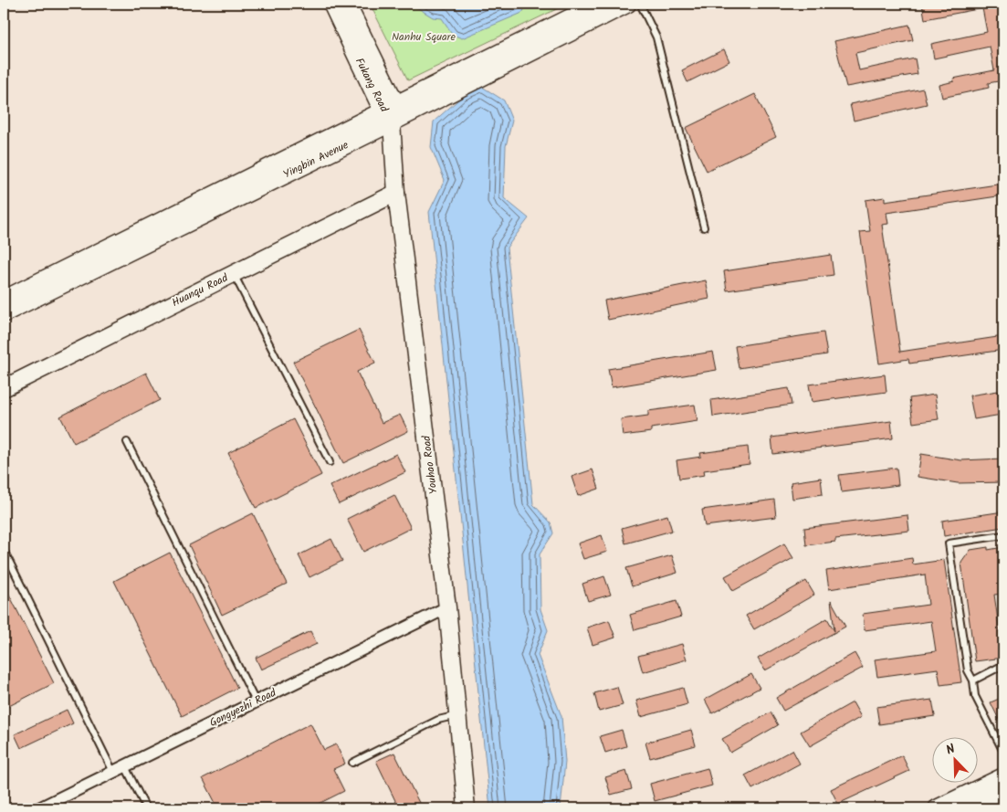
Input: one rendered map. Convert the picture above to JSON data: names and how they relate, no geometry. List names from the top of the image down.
{
  "streets": {
    "main road": ["Yingbin Avenue"],
    "street": [
      "Fukang Road",
      "Huanqu Road",
      "Youhao Road",
      "Gongyezhi Road"
    ]
  },
  "crossings": [
    ["Fukang Road", "Yingbin Avenue"],
    ["Fukang Road", "Youhao Road"],
    ["Yingbin Avenue", "Youhao Road"],
    ["Huanqu Road", "Youhao Road"],
    ["Youhao Road", "Gongyezhi Road"]
  ],
  "parks": ["Nanhu Square"],
  "north": "top left"
}
